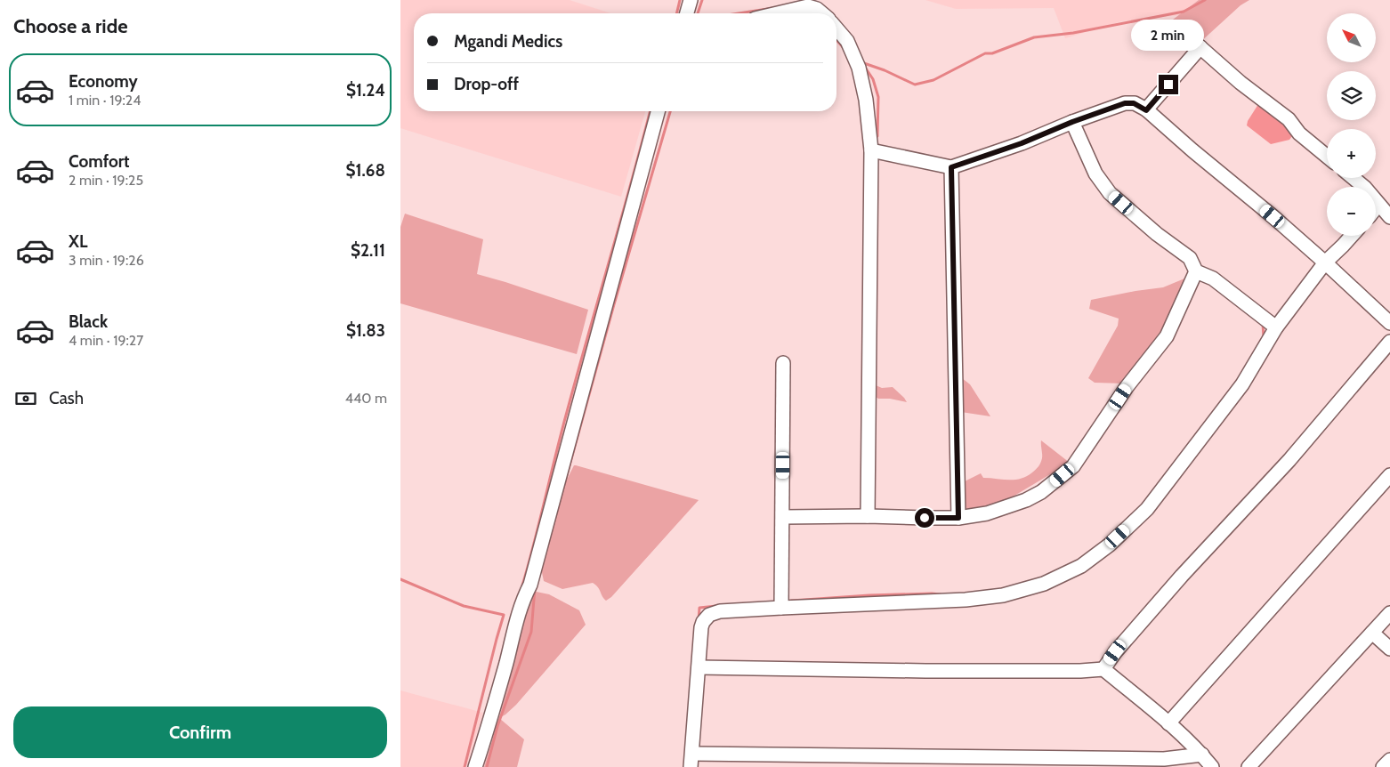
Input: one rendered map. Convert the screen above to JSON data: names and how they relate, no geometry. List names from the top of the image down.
{
  "north": "top left",
  "page": {
    "heading": "Choose a ride",
    "map_buttons": ["+", "−"],
    "banner": ["Mgandi Medics", "Drop-off"],
    "bubble": "2 min",
    "list": [
      {
        "name": "Economy",
        "note": "1 min · 19:24",
        "value": "$1.24"
      },
      {
        "name": "Comfort",
        "note": "2 min · 19:25",
        "value": "$1.68"
      },
      {
        "name": "XL",
        "note": "3 min · 19:26",
        "value": "$2.11"
      },
      {
        "name": "Black",
        "note": "4 min · 19:27",
        "value": "$1.83"
      }
    ],
    "pay": ["Cash", "440 m"],
    "buttons": "Confirm"
  }
}
